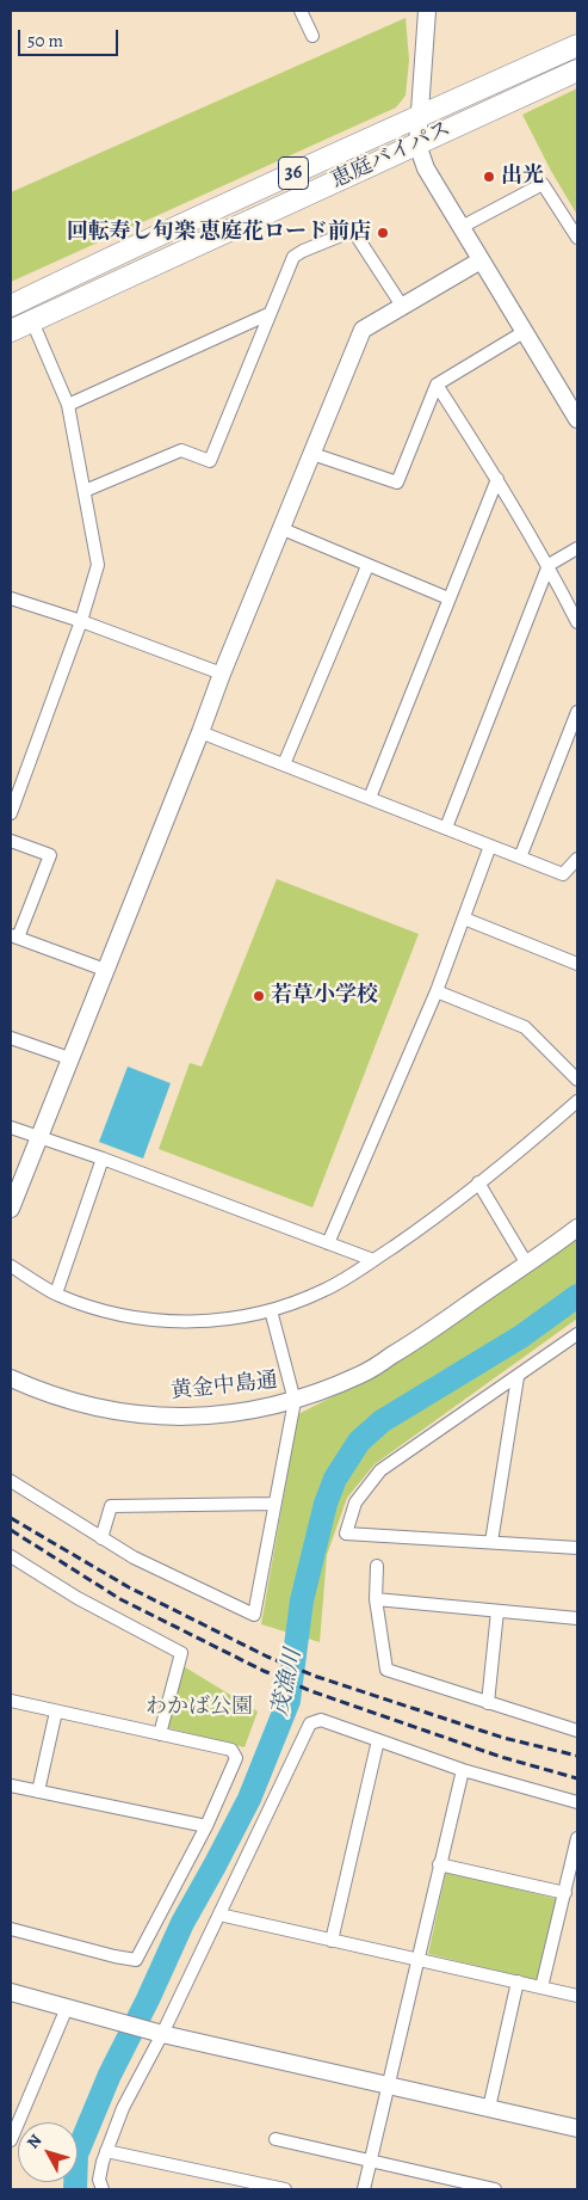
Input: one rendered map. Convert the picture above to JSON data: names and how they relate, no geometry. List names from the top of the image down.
{
  "streets": {
    "highway": ["恵庭バイパス", "36"],
    "street": ["黄金中島通"]
  },
  "water": ["茂漁川"],
  "parks": ["わかば公園"],
  "places": ["出光", "回転寿し旬楽 恵庭花ロード前店", "若草小学校"],
  "scale_bar": "50 m",
  "north": "top left"
}
